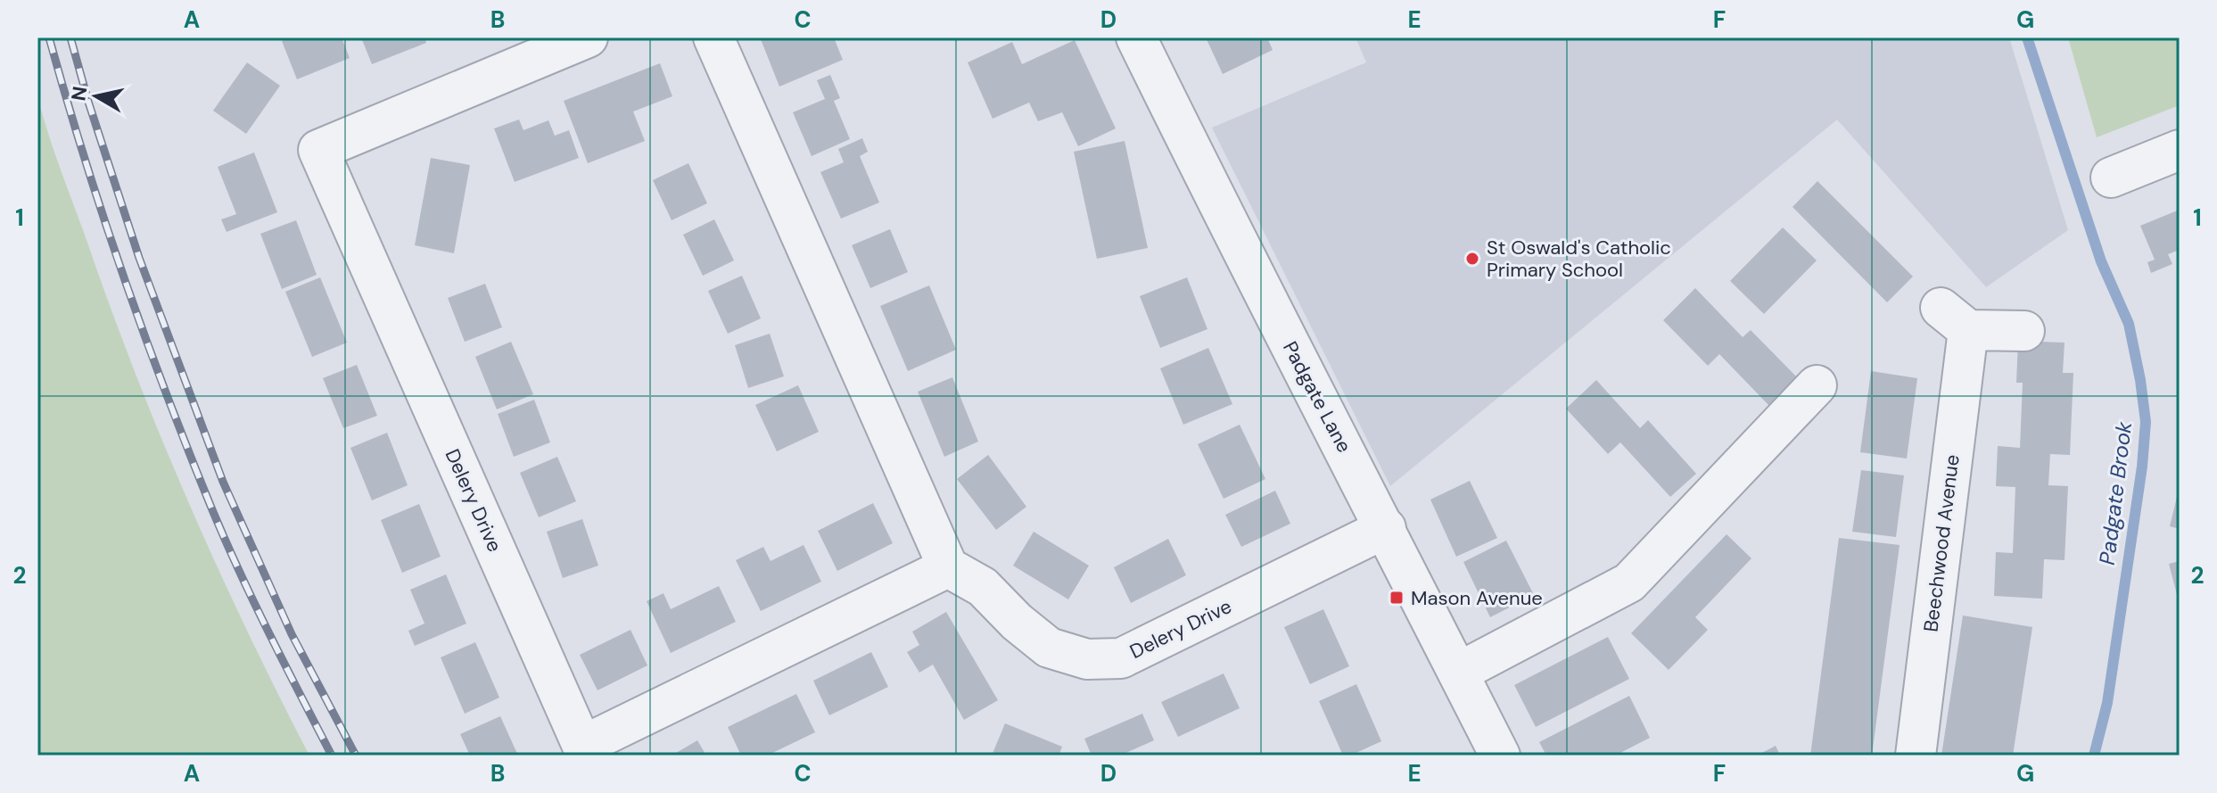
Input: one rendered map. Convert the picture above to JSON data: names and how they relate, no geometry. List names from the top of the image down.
{
  "streets": {
    "street": ["Padgate Lane", "Delery Drive", "Beechwood Avenue"]
  },
  "crossings": [
    ["Padgate Lane", "Delery Drive"]
  ],
  "water": ["Padgate Brook"],
  "places": {
    "other": ["St Oswald's Catholic Primary School"],
    "transit": ["Mason Avenue"]
  },
  "north": "left",
  "grid": {
    "columns": [
      "A",
      "B",
      "C",
      "D",
      "E",
      "F",
      "G"
    ],
    "rows": ["1", "2"]
  }
}
